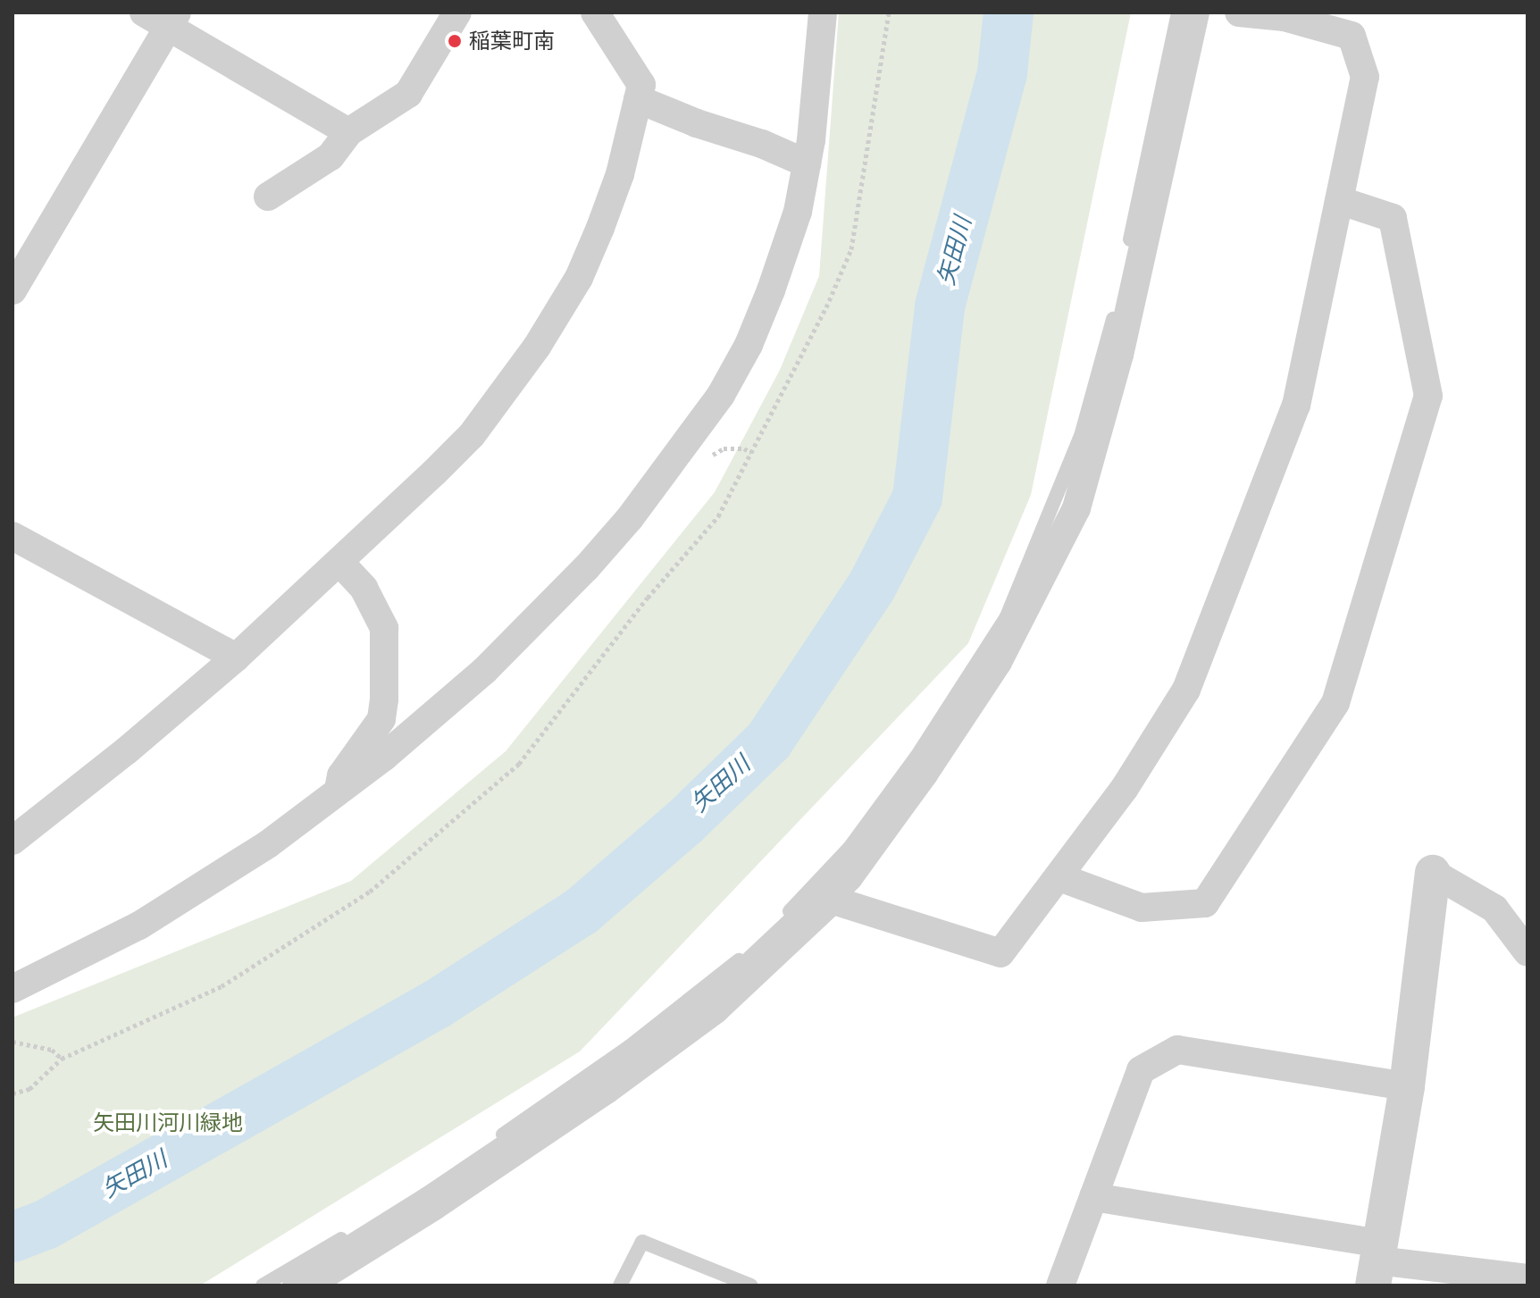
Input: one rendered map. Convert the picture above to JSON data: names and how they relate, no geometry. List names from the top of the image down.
{
  "water": ["矢田川"],
  "parks": ["矢田川河川緑地"],
  "places": ["稲葉町南"]
}
